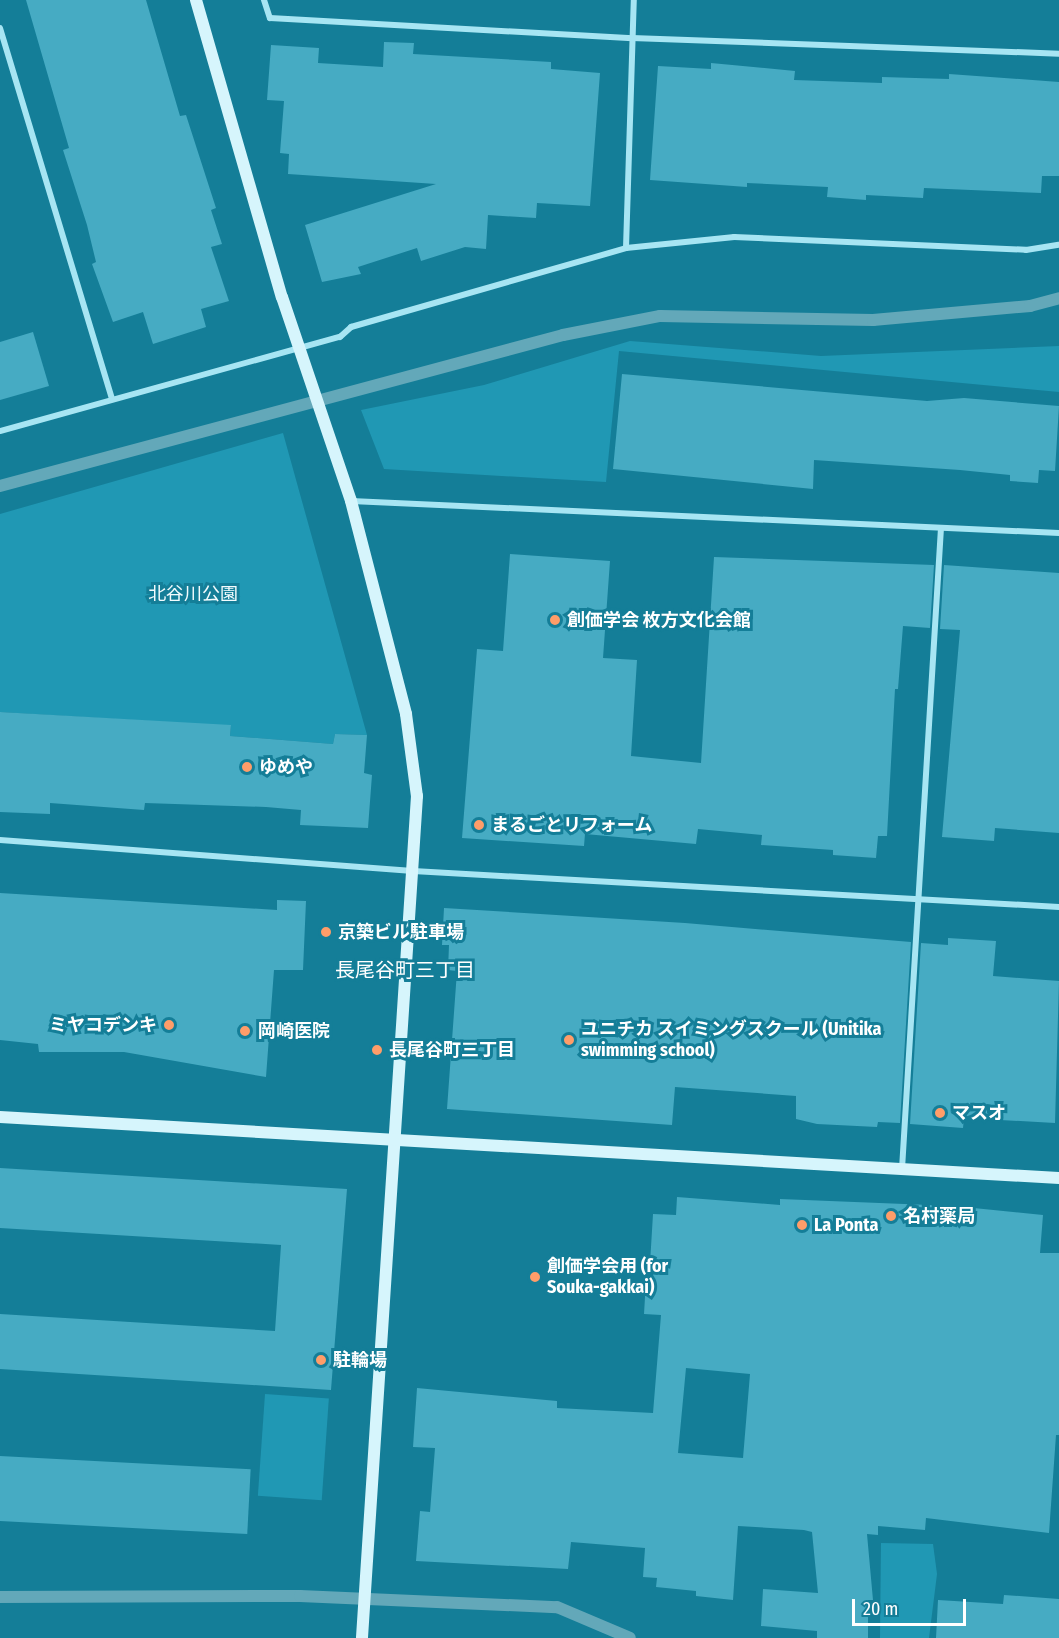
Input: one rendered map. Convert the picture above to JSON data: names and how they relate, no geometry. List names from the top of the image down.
{
  "districts": ["長尾谷町三丁目"],
  "parks": ["北谷川公園"],
  "places": [
    "創価学会 枚方文化会館",
    "ゆめや",
    "まるごとリフォーム",
    "京築ビル駐車場",
    "ミヤコデンキ",
    "岡崎医院",
    "ユニチカ スイミングスクール (Unitika swimming school)",
    "長尾谷町三丁目",
    "マスオ",
    "名村薬局",
    "La Ponta",
    "創価学会用 (for Souka-gakkai)",
    "駐輪場"
  ],
  "scale_bar": "20 m"
}
